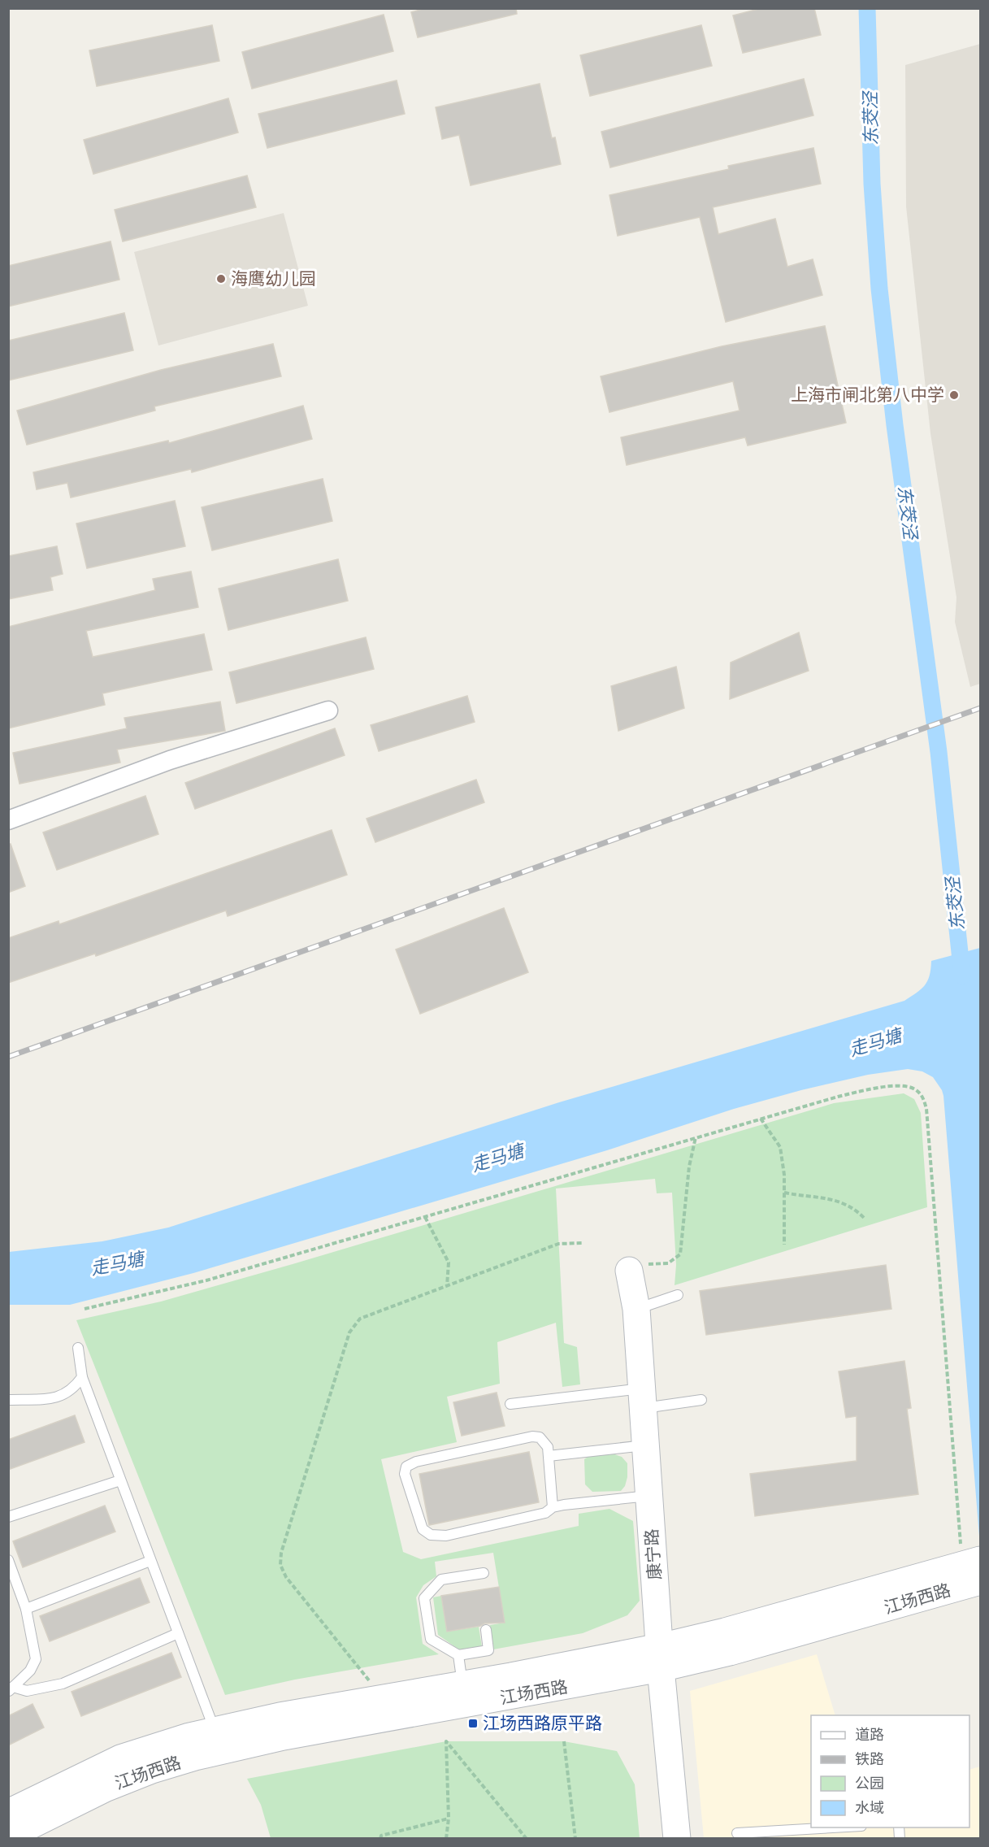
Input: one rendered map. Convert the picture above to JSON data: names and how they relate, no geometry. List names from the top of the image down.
{
  "streets": {
    "main road": ["康宁路", "江场西路"]
  },
  "crossings": [
    ["康宁路", "江场西路"]
  ],
  "water": ["东茭泾", "走马塘"],
  "places": {
    "other": ["海鹰幼儿园", "上海市闸北第八中学"],
    "transit": ["江场西路原平路"]
  },
  "legend": [
    "道路",
    "铁路",
    "公园",
    "水域"
  ]
}
